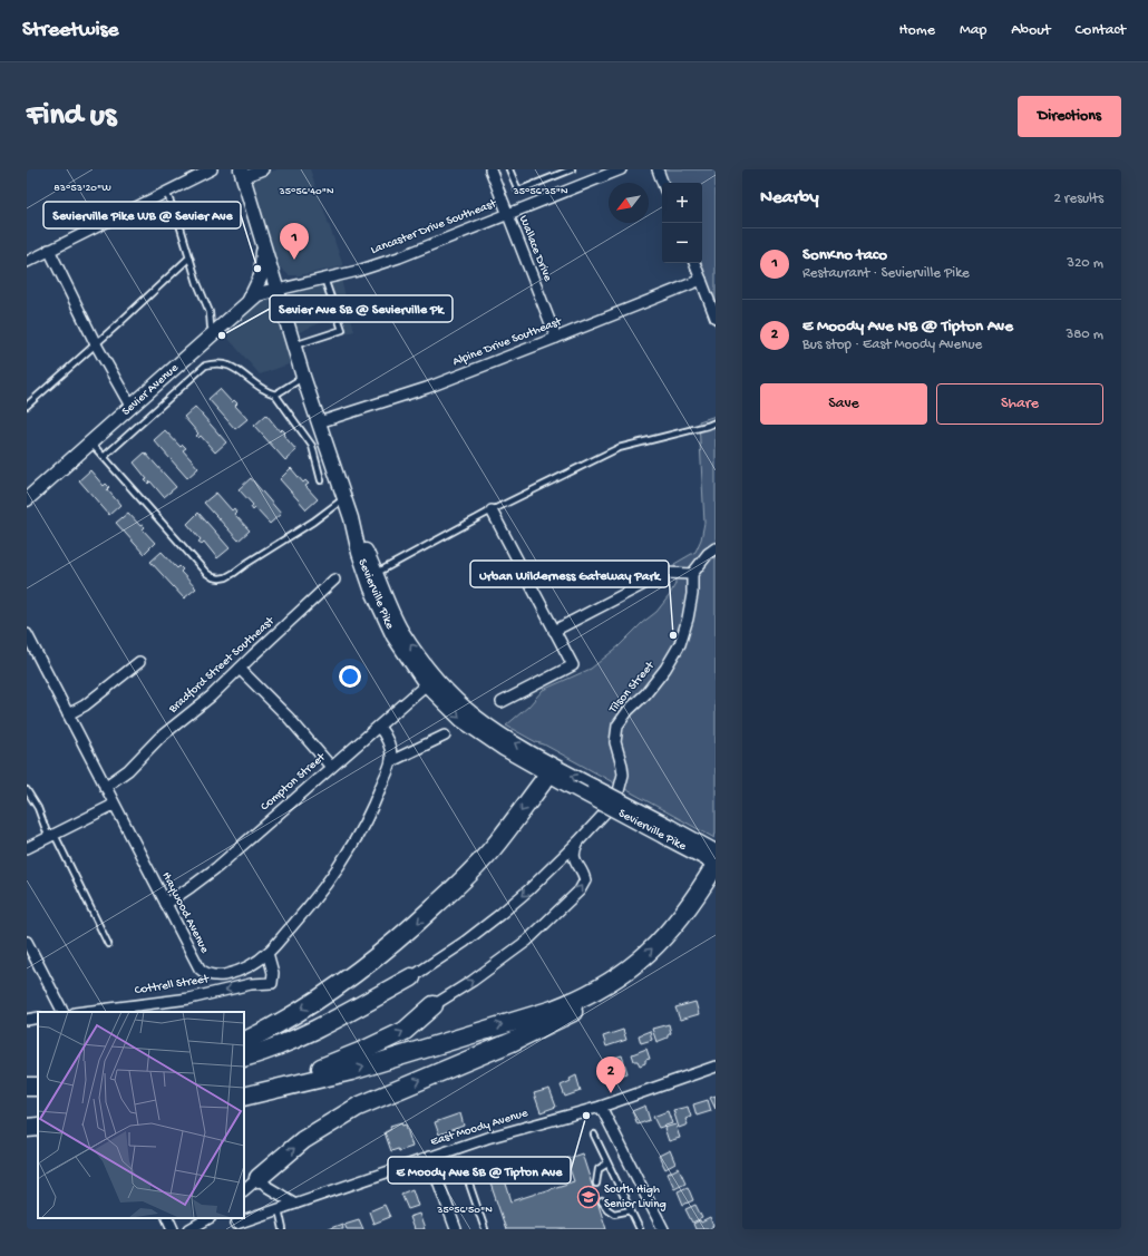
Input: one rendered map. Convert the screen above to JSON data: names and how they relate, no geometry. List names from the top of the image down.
{
  "streets": {
    "street": [
      "Lancaster Drive Southeast",
      "Wallace Drive",
      "Alpine Drive Southeast",
      "Sevier Avenue",
      "Sevierville Pike",
      "Bradford Street Southeast",
      "Tilson Street",
      "Compton Street",
      "Haywood Avenue",
      "Cottrell Street",
      "East Moody Avenue"
    ]
  },
  "crossings": [
    ["Lancaster Drive Southeast", "Wallace Drive"],
    ["Lancaster Drive Southeast", "Sevier Avenue"],
    ["Lancaster Drive Southeast", "Sevierville Pike"],
    ["Wallace Drive", "Alpine Drive Southeast"],
    ["Alpine Drive Southeast", "Sevierville Pike"],
    ["Sevier Avenue", "Sevierville Pike"],
    ["Sevierville Pike", "Compton Street"],
    ["Bradford Street Southeast", "Haywood Avenue"],
    ["Compton Street", "Haywood Avenue"],
    ["Haywood Avenue", "Cottrell Street"]
  ],
  "one_way": ["Cottrell Street"],
  "places": {
    "other": [
      "Sevierville Pike WB @ Sevier Ave",
      "Sevier Ave SB @ Sevierville Pk",
      "Urban Wilderness Gateway Park",
      "E Moody Ave SB @ Tipton Ave"
    ],
    "school or university": ["South High Senior Living"]
  },
  "north": "bottom left",
  "page": {
    "header": "Streetwise",
    "nav": [
      "Home",
      "Map",
      "About",
      "Contact"
    ],
    "buttons": [
      "Directions",
      ["Save", "Share"]
    ],
    "title": "Find us",
    "heading": ["Nearby", "2 results"],
    "map_buttons": ["+", "−"],
    "pins": ["1", "2"],
    "list": [
      {
        "mark": "1",
        "name": "SonKno taco",
        "note": "Restaurant · Sevierville Pike",
        "value": "320 m"
      },
      {
        "mark": "2",
        "name": "E Moody Ave NB @ Tipton Ave",
        "note": "Bus stop · East Moody Avenue",
        "value": "380 m"
      }
    ]
  },
  "coordinates": [
    "83°53'20\"W",
    "35°56'40\"N",
    "35°56'35\"N",
    "35°56'50\"N"
  ]
}
